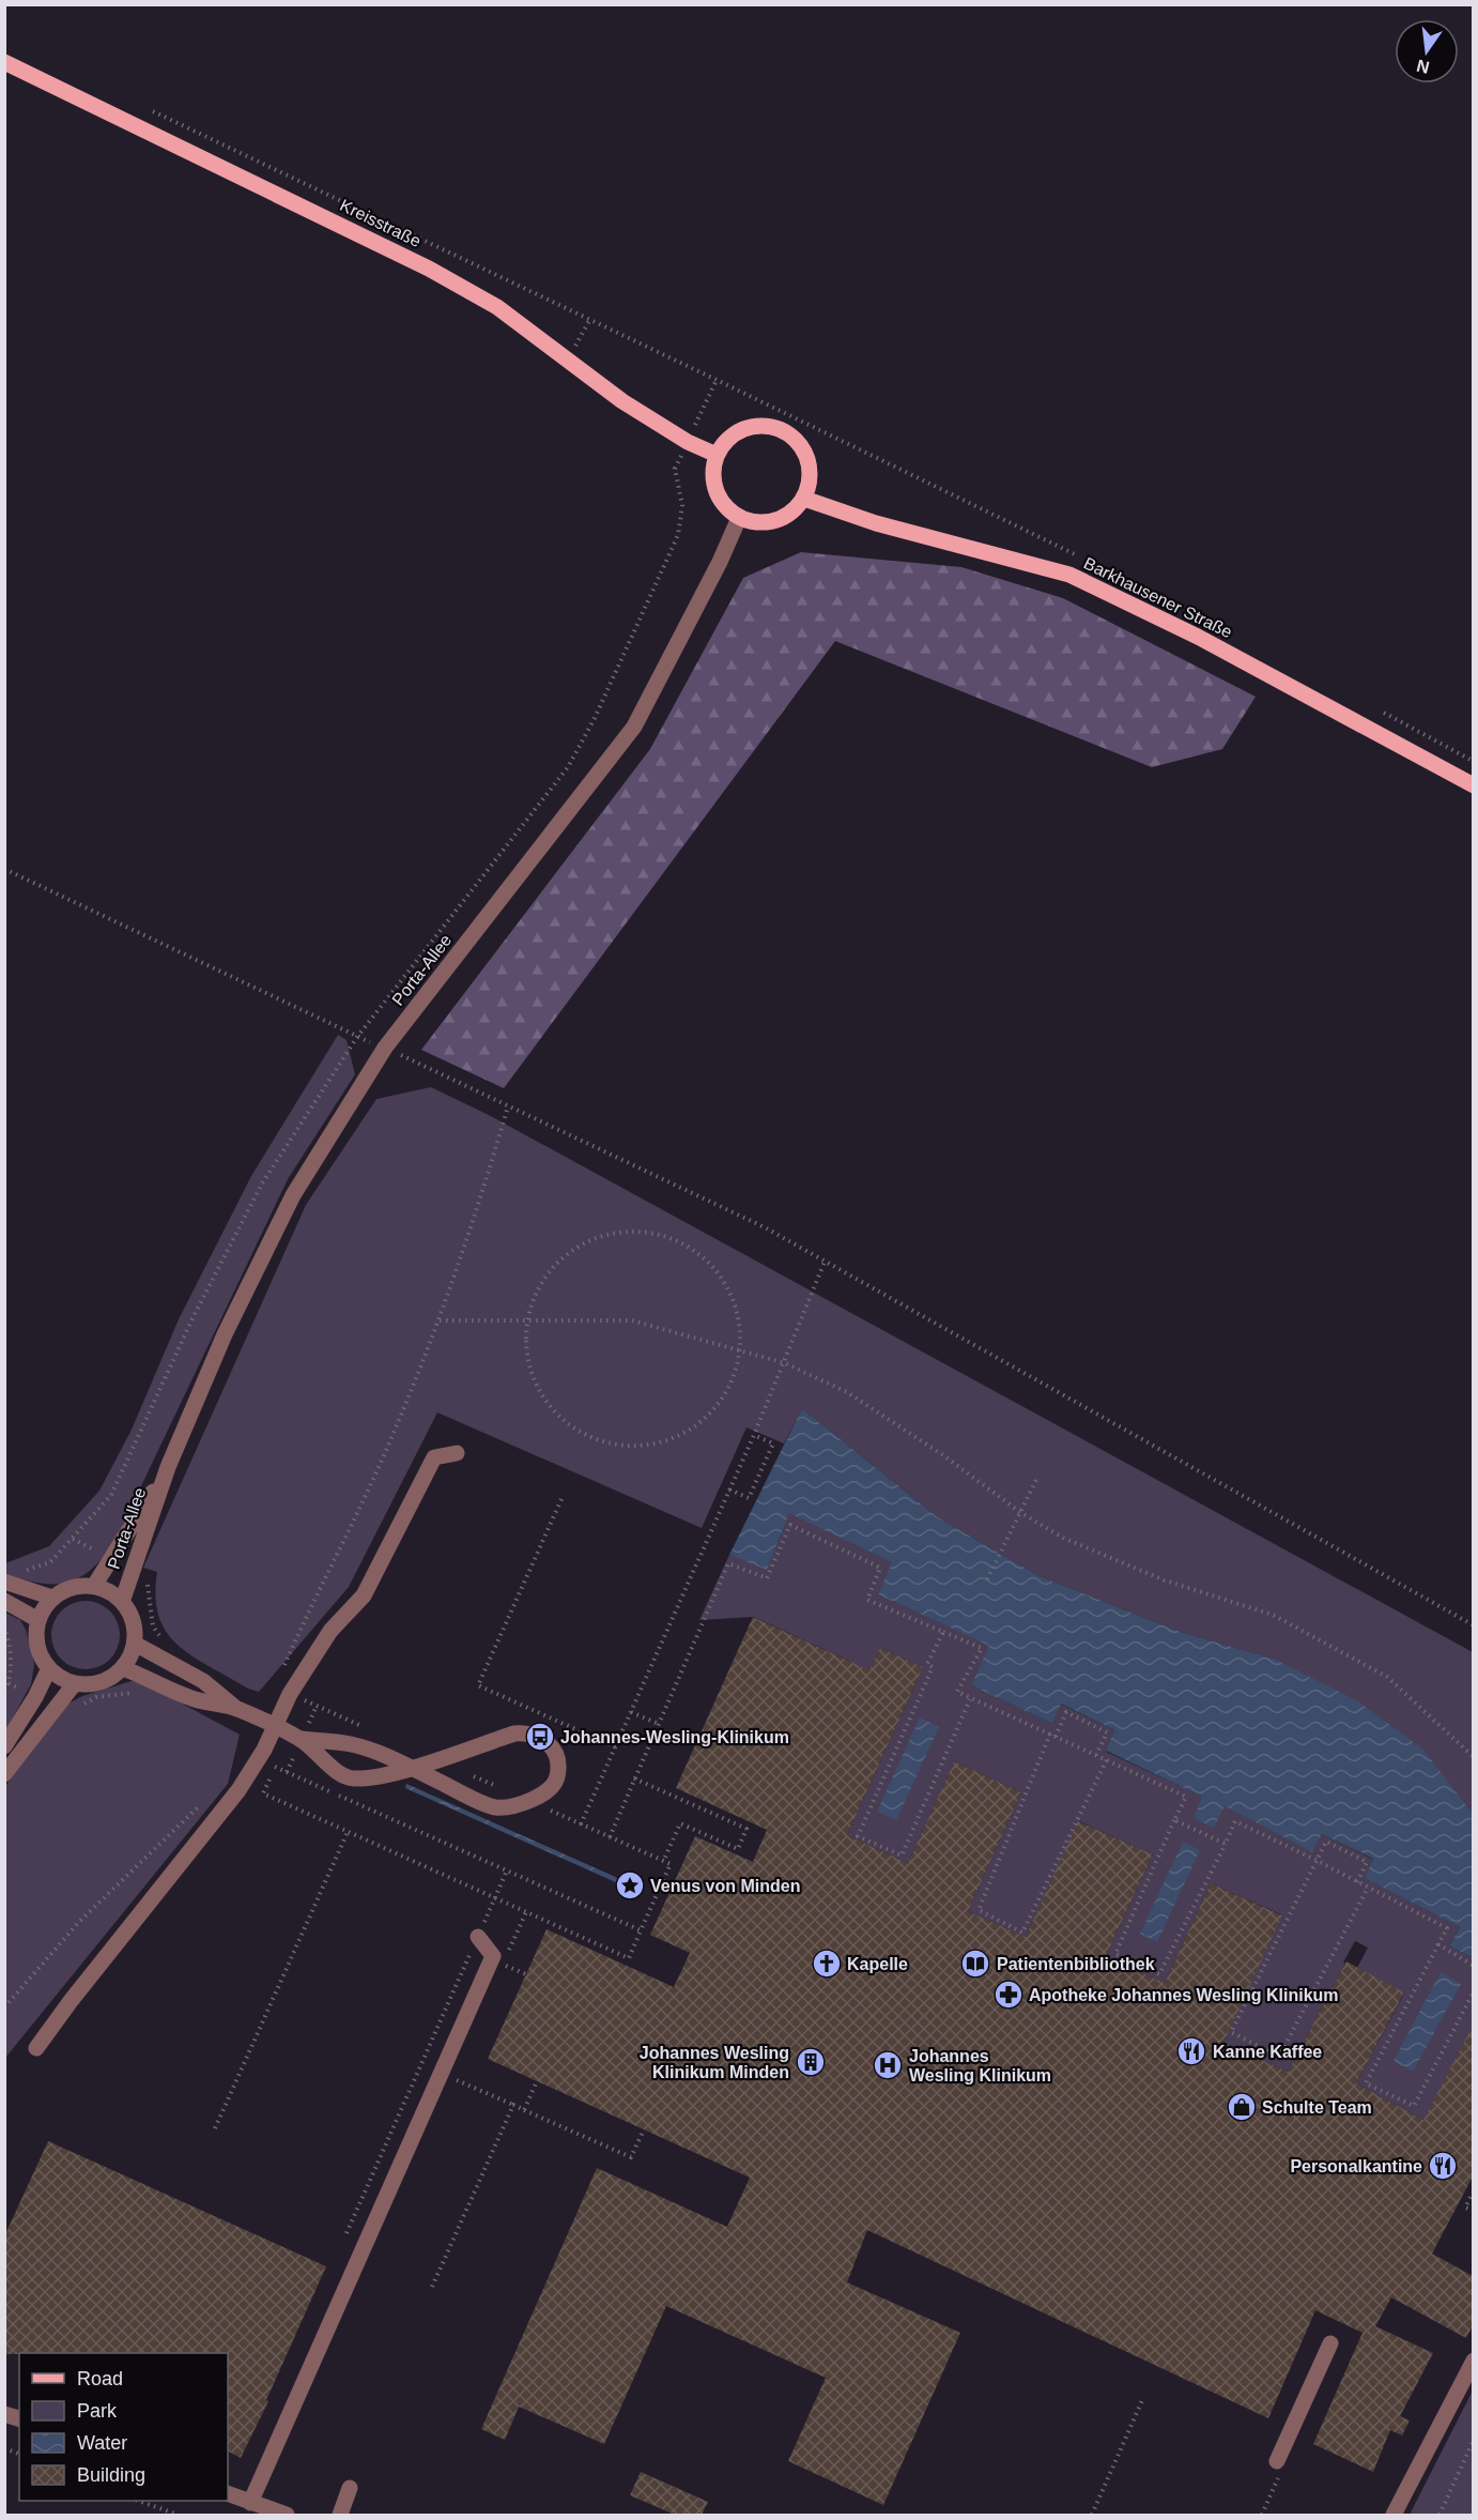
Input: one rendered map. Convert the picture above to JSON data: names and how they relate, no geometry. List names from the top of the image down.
{
  "streets": {
    "main road": ["Kreisstraße", "Barkhausener Straße"],
    "street": ["Porta-Allee"]
  },
  "crossings": [
    ["Kreisstraße", "Barkhausener Straße"],
    ["Kreisstraße", "Porta-Allee"],
    ["Barkhausener Straße", "Porta-Allee"]
  ],
  "places": {
    "bus stop": ["Johannes-Wesling-Klinikum"],
    "place": ["Venus von Minden"],
    "church": ["Kapelle"],
    "library": ["Patientenbibliothek"],
    "pharmacy": ["Apotheke Johannes Wesling Klinikum"],
    "restaurant": ["Kanne Kaffee", "Personalkantine"],
    "building": ["Johannes Wesling Klinikum Minden"],
    "hospital": ["Johannes Wesling Klinikum"],
    "shop": ["Schulte Team"]
  },
  "legend": [
    "Road",
    "Park",
    "Water",
    "Building"
  ],
  "north": "bottom"
}
